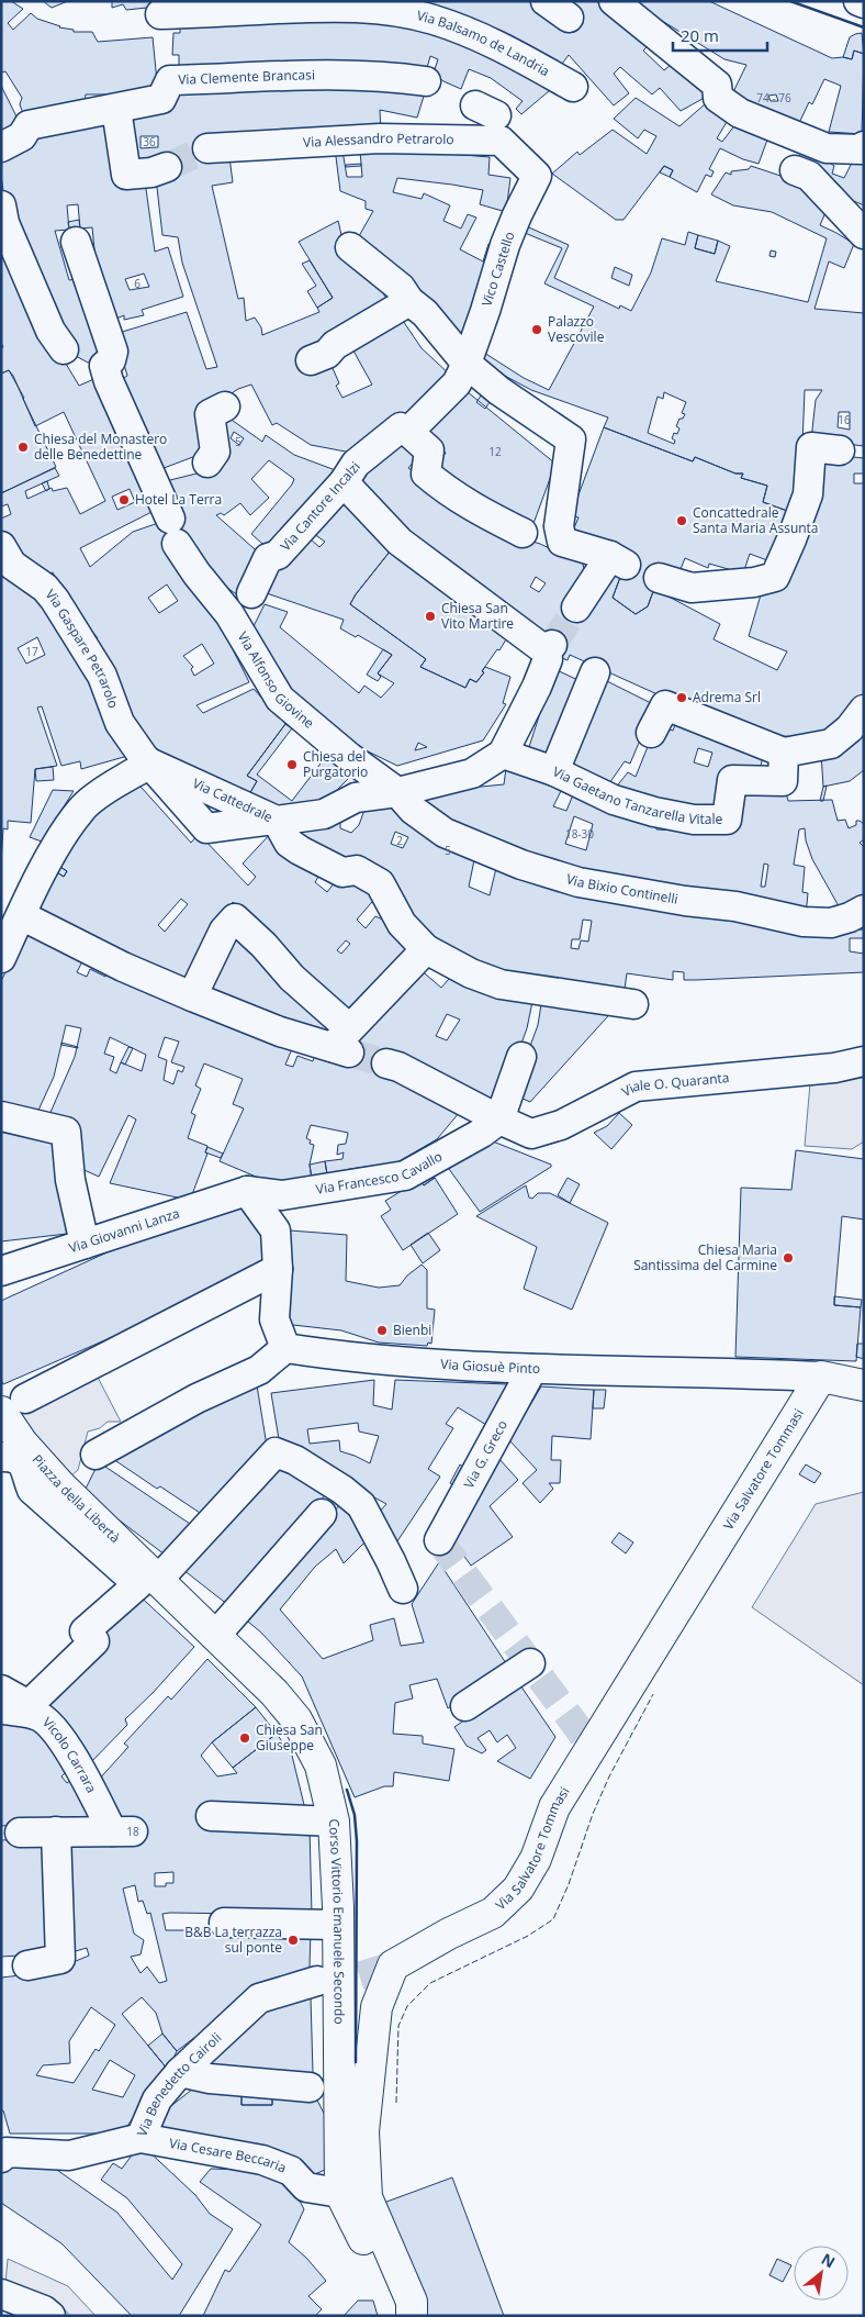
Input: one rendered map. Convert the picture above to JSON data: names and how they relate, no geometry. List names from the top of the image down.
{
  "streets": {
    "street": [
      "Via Balsamo de Landria",
      "Via Clemente Brancasi",
      "Via Alessandro Petrarolo",
      "Vico Castello",
      "Via Cantore Incalzi",
      "Via Gaspare Petrarolo",
      "Via Alfonso Giovine",
      "Via Gaetano Tanzarella Vitale",
      "Via Cattedrale",
      "Via Bixio Continelli",
      "Viale O. Quaranta",
      "Via Francesco Cavallo",
      "Via Giovanni Lanza",
      "Via Giosuè Pinto",
      "Via G. Greco",
      "Via Salvatore Tommasi",
      "Piazza della Libertà",
      "Vicolo Carrara",
      "Corso Vittorio Emanuele Secondo",
      "Via Benedetto Cairoli",
      "Via Cesare Beccaria"
    ]
  },
  "crossings": [
    ["Via Alessandro Petrarolo", "Vico Castello"],
    ["Vico Castello", "Via Cantore Incalzi"],
    ["Via Gaspare Petrarolo", "Via Cattedrale"],
    ["Via Alfonso Giovine", "Via Cattedrale"],
    ["Via Alfonso Giovine", "Via Bixio Continelli"],
    ["Via Gaetano Tanzarella Vitale", "Via Cattedrale"],
    ["Via Cattedrale", "Via Bixio Continelli"],
    ["Viale O. Quaranta", "Via Francesco Cavallo"],
    ["Via Francesco Cavallo", "Via Giovanni Lanza"],
    ["Via Giosuè Pinto", "Via G. Greco"],
    ["Via Giosuè Pinto", "Via Salvatore Tommasi"],
    ["Piazza della Libertà", "Corso Vittorio Emanuele Secondo"],
    ["Corso Vittorio Emanuele Secondo", "Via Cesare Beccaria"],
    ["Via Benedetto Cairoli", "Via Cesare Beccaria"]
  ],
  "places": [
    "Palazzo Vescovile",
    "Chiesa del Monastero delle Benedettine",
    "Hotel La Terra",
    "Concattedrale Santa Maria Assunta",
    "Chiesa San Vito Martire",
    "Adrema Srl",
    "Chiesa del Purgatorio",
    "Chiesa Maria Santissima del Carmine",
    "Bienbi",
    "Chiesa San Giuseppe",
    "B&B La terrazza sul ponte"
  ],
  "house_numbers": [
    "74 - 76",
    "36",
    "6",
    "16",
    "5",
    "12",
    "17",
    "18-30",
    "2",
    "5",
    "18"
  ],
  "scale_bar": "20 m",
  "north": "top right"
}
